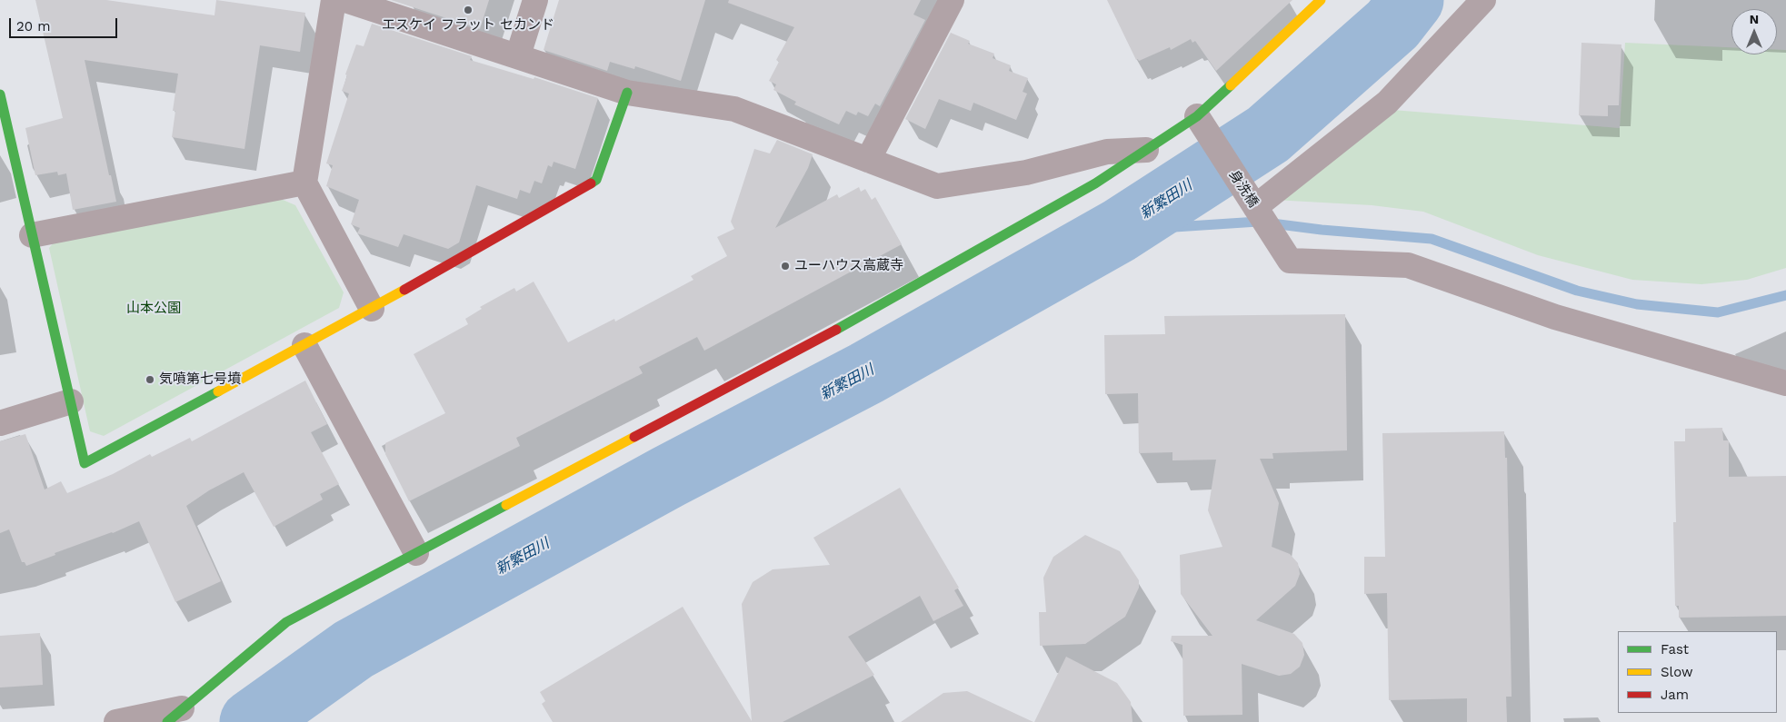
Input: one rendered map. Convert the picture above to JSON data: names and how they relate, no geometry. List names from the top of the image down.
{
  "streets": {
    "street": ["身洗橋"]
  },
  "water": ["新繁田川"],
  "parks": ["山本公園"],
  "places": ["エスケイ フラット セカンド", "ユーハウス高蔵寺", "気噴第七号墳"],
  "legend": ["Fast", "Slow", "Jam"],
  "scale_bar": "20 m",
  "north": "top"
}
